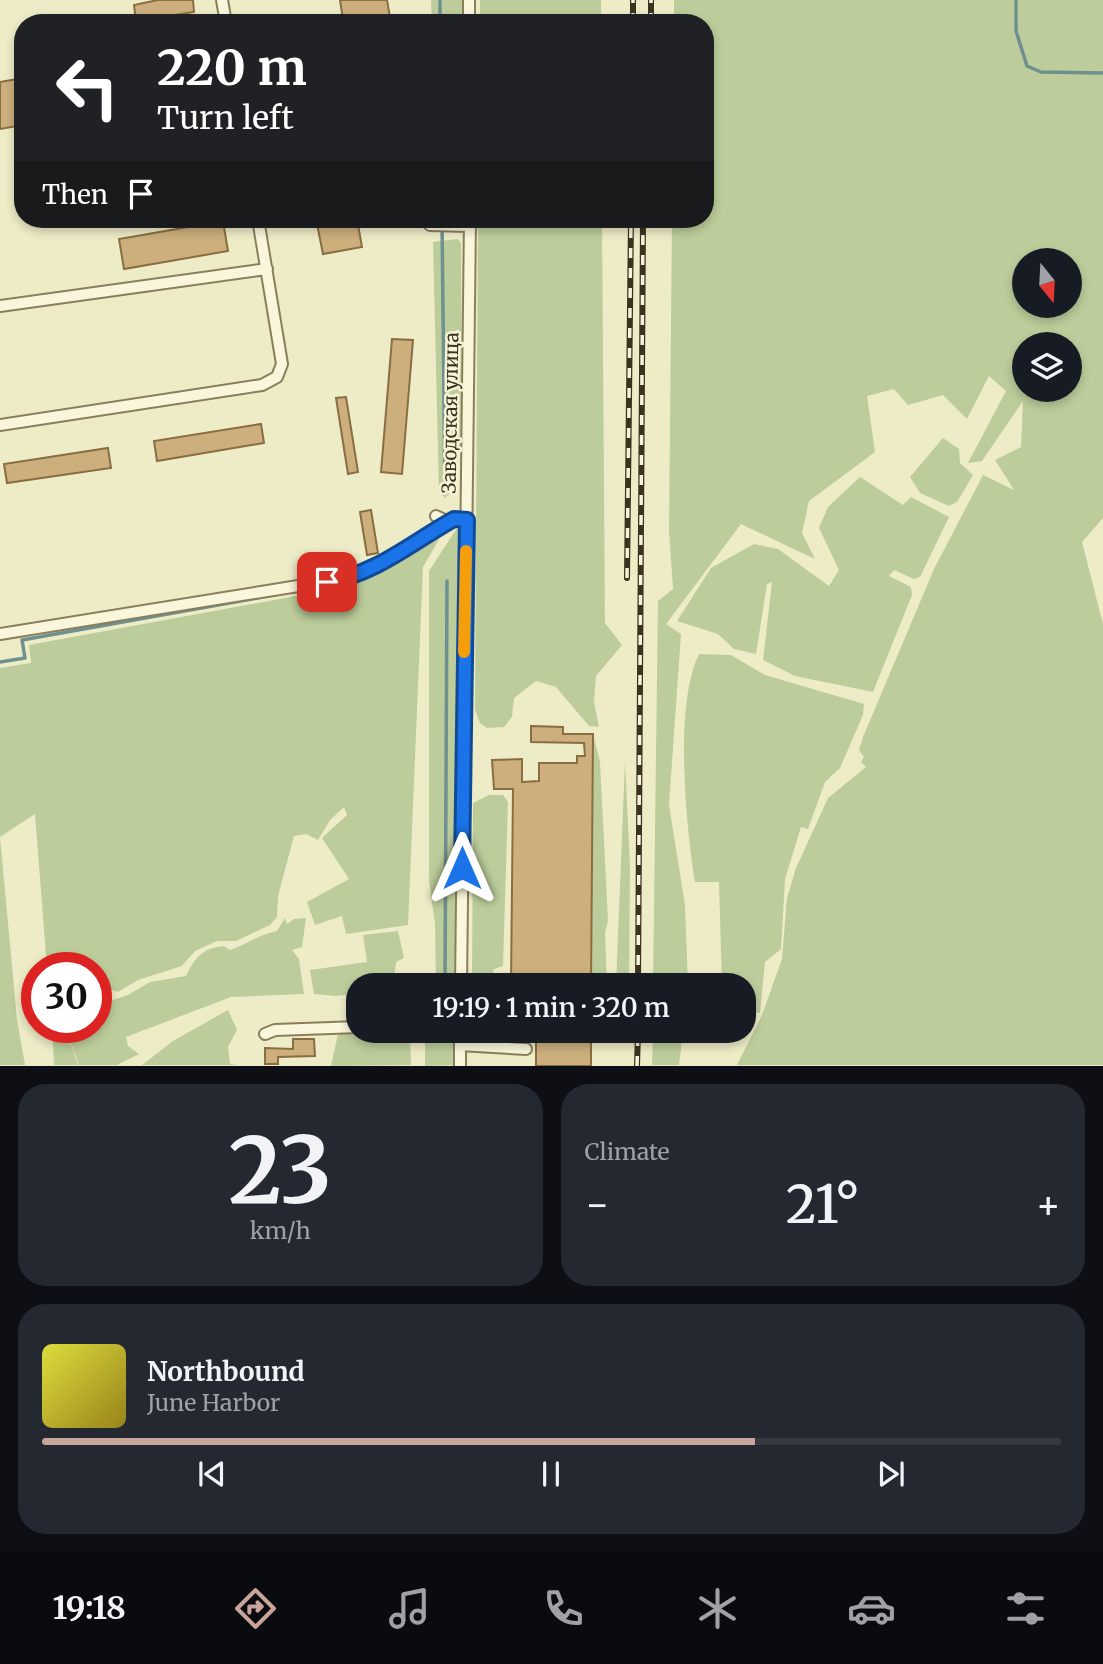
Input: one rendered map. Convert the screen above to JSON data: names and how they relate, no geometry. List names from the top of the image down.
{
  "streets": {
    "street": ["Заводская улица"]
  },
  "north": "bottom",
  "page": {
    "turn": ["220 m", "Turn left"],
    "then": "Then",
    "limit": "30",
    "trip": "19:19 · 1 min · 320 m",
    "tile": [
      ["23", "km/h"],
      "Climate"
    ],
    "heat": ["−", "21°", "+"],
    "song": ["Northbound", "June Harbor"],
    "tabs": "19:18"
  }
}
